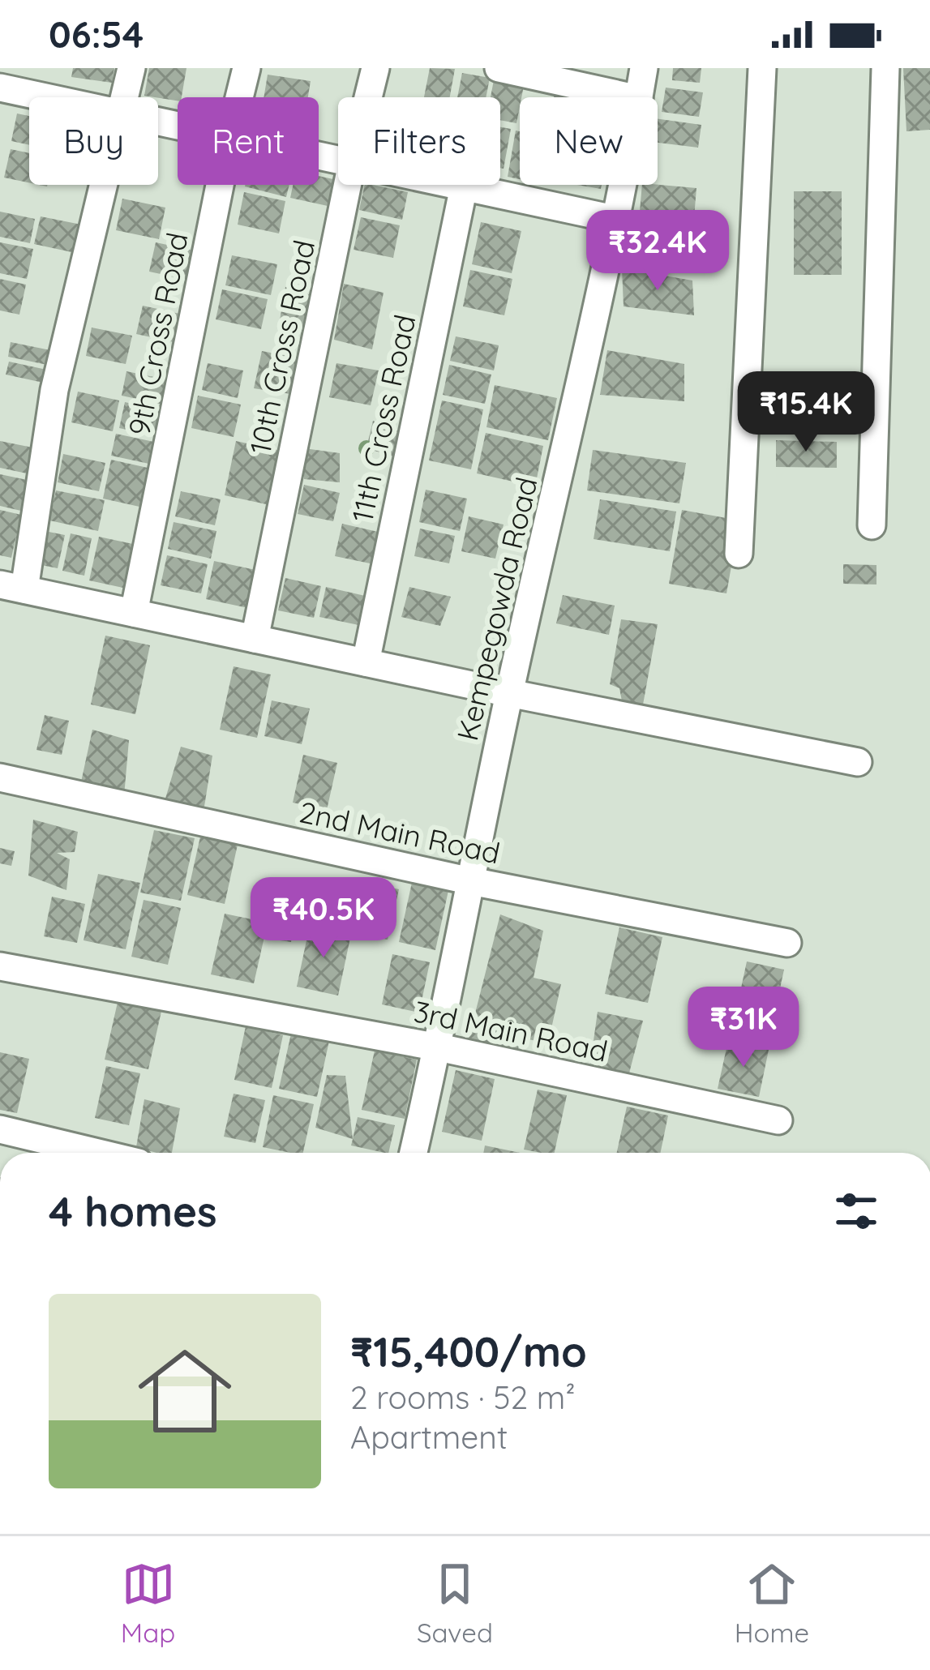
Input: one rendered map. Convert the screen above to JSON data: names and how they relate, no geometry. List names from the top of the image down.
{
  "streets": {
    "street": [
      "9th Cross Road",
      "10th Cross Road",
      "11th Cross Road",
      "Kempegowda Road",
      "2nd Main Road",
      "3rd Main Road"
    ]
  },
  "crossings": [
    ["Kempegowda Road", "2nd Main Road"],
    ["Kempegowda Road", "3rd Main Road"]
  ],
  "page": {
    "status": "06:54",
    "chip": [
      "Buy",
      "Rent",
      "Filters",
      "New"
    ],
    "price": [
      "₹32.4K",
      "₹15.4K",
      "₹40.5K",
      "₹31K"
    ],
    "heading": "4 homes",
    "list": [
      {
        "name": "₹15,400/mo",
        "note": "2 rooms · 52 m² · Apartment"
      }
    ],
    "tabs": ["Map", "Saved", "Home"]
  }
}
